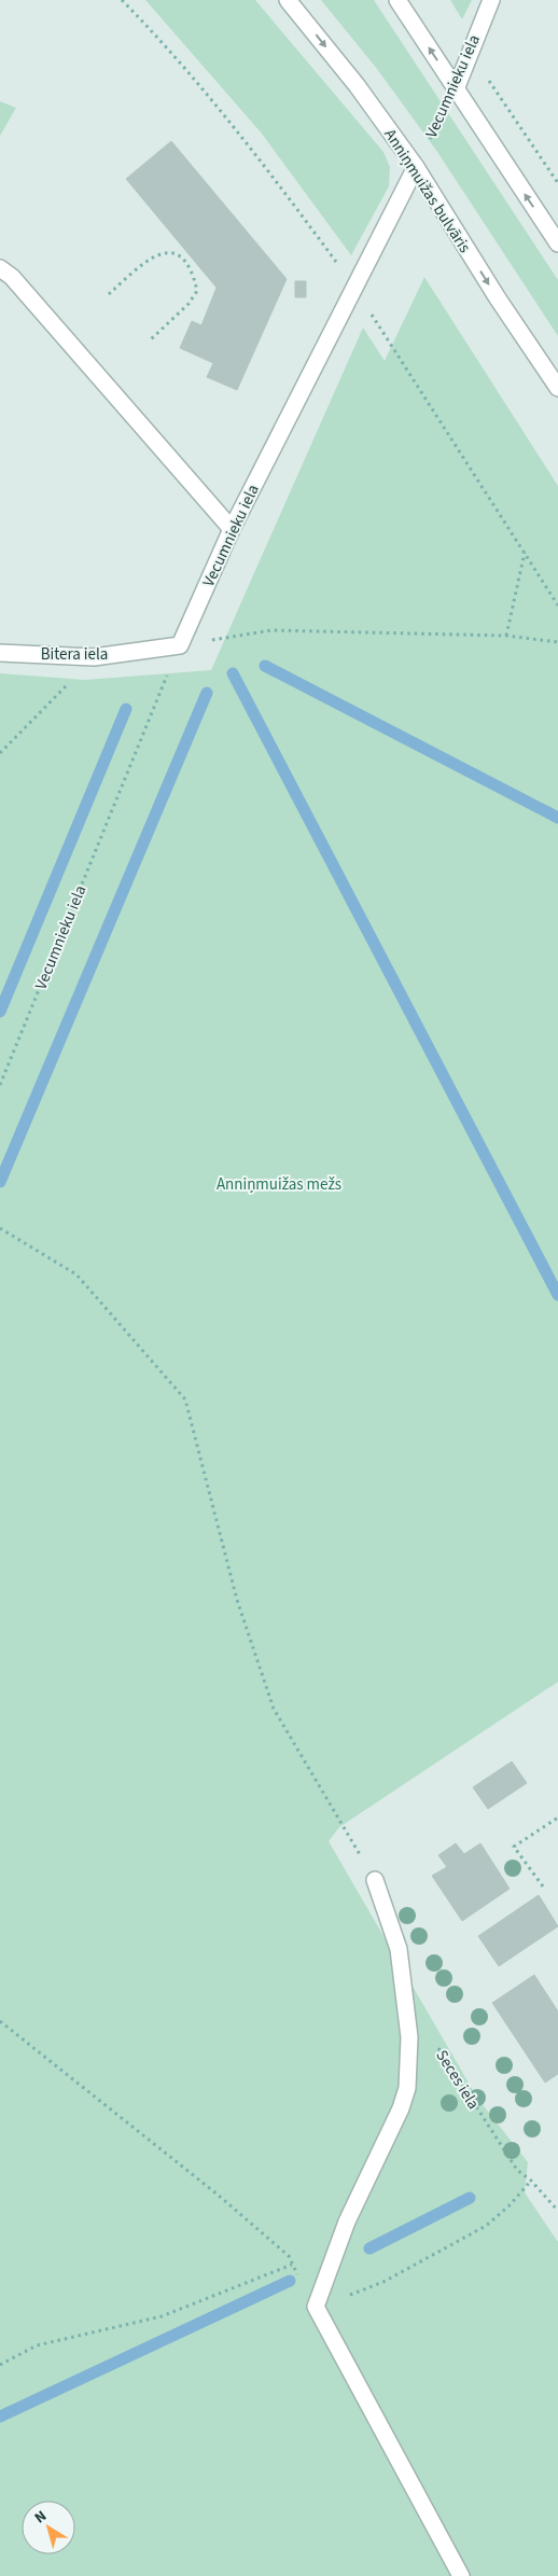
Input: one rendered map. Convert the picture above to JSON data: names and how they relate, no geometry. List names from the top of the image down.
{
  "streets": {
    "street": ["Vecumnieku iela", "Anniņmuižas bulvāris", "Bitera iela"],
    "path": ["Seces iela"]
  },
  "crossings": [
    ["Vecumnieku iela", "Anniņmuižas bulvāris"],
    ["Vecumnieku iela", "Bitera iela"]
  ],
  "parks": ["Anniņmuižas mežs"],
  "north": "top left"
}
